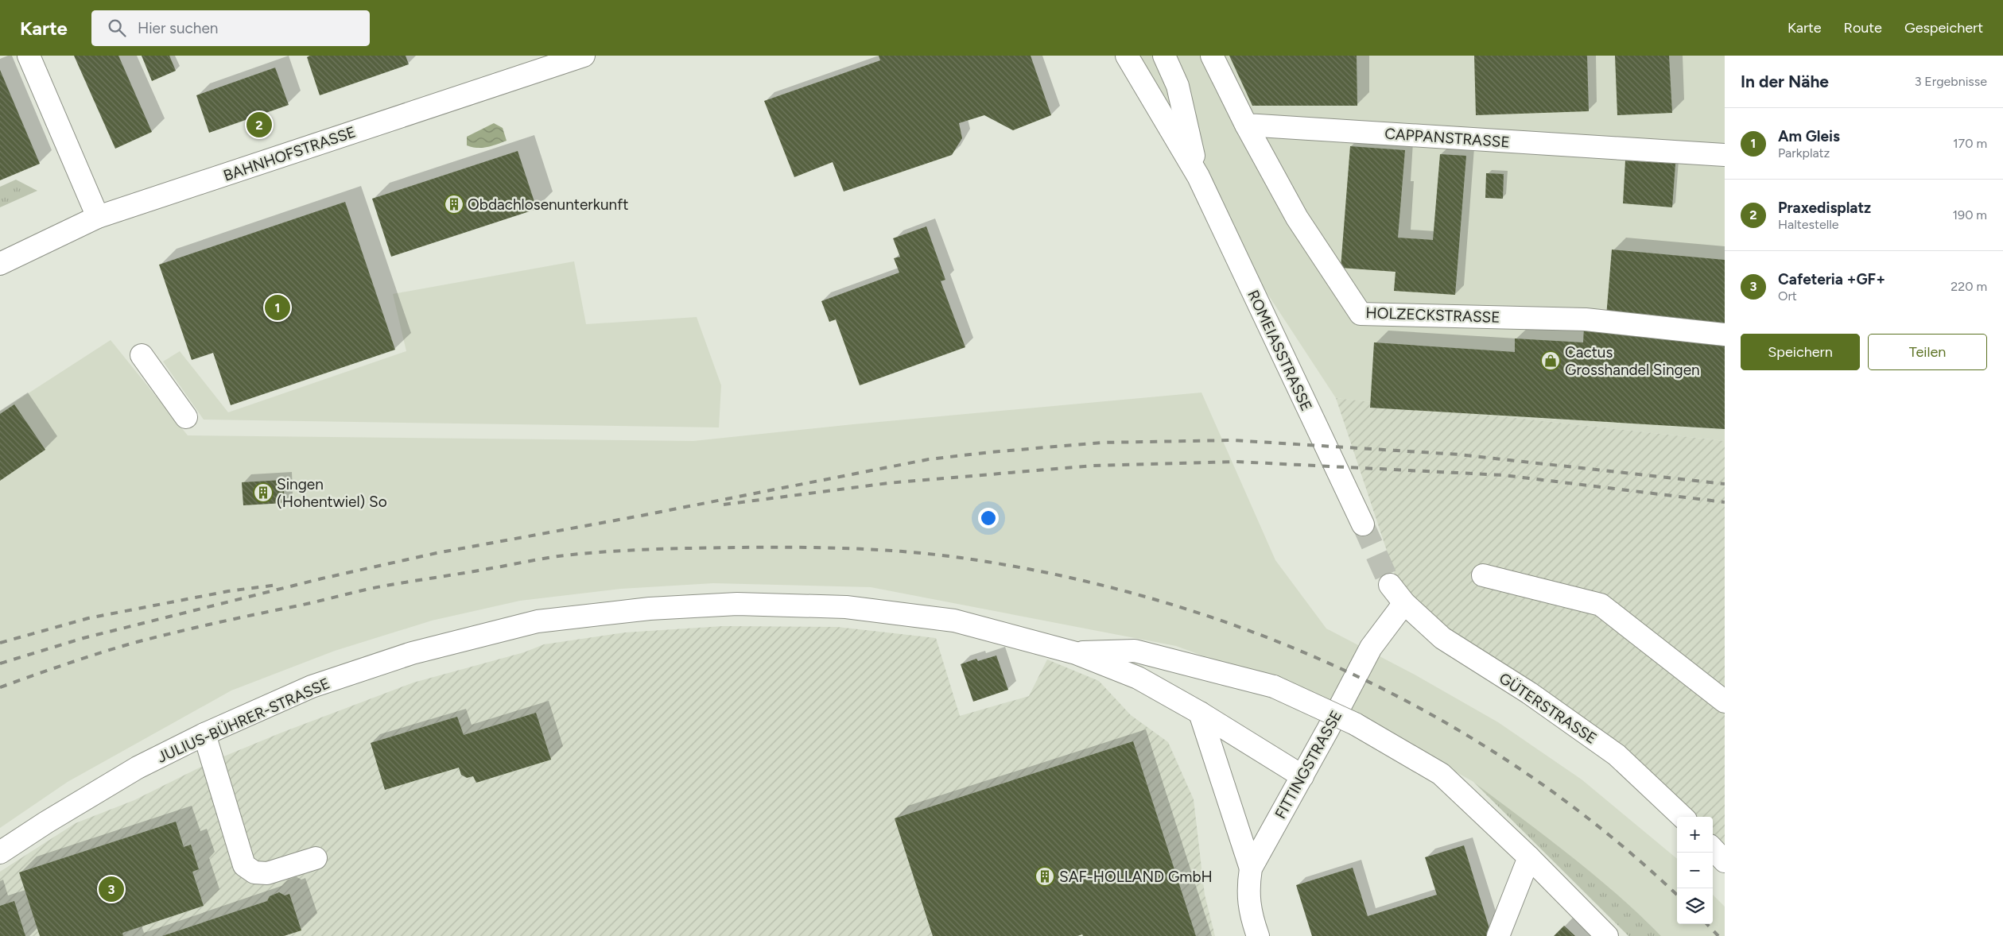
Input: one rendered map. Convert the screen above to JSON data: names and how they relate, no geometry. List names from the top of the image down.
{
  "streets": {
    "street": [
      "CAPPANSTRASSE",
      "BAHNHOFSTRASSE",
      "HOLZECKSTRASSE",
      "ROMEIASSTRASSE",
      "GÜTERSTRASSE",
      "JULIUS-BÜHRER-STRASSE",
      "FITTINGSTRASSE"
    ]
  },
  "crossings": [
    ["CAPPANSTRASSE", "HOLZECKSTRASSE"],
    ["GÜTERSTRASSE", "FITTINGSTRASSE"],
    ["JULIUS-BÜHRER-STRASSE", "FITTINGSTRASSE"]
  ],
  "places": {
    "building": ["Obdachlosenunterkunft", "Singen (Hohentwiel) So", "SAF-HOLLAND GmbH"],
    "shop": ["Cactus Grosshandel Singen"]
  },
  "page": {
    "header": "Karte",
    "search": "Hier suchen",
    "nav": ["Karte", "Route", "Gespeichert"],
    "heading": ["In der Nähe", "3 Ergebnisse"],
    "list": [
      {
        "mark": "1",
        "name": "Am Gleis",
        "note": "Parkplatz",
        "value": "170 m"
      },
      {
        "mark": "2",
        "name": "Praxedisplatz",
        "note": "Haltestelle",
        "value": "190 m"
      },
      {
        "mark": "3",
        "name": "Cafeteria +GF+",
        "note": "Ort",
        "value": "220 m"
      }
    ],
    "pins": ["2", "1", "3"],
    "buttons": ["Speichern", "Teilen"],
    "map_buttons": ["+", "−"]
  }
}
